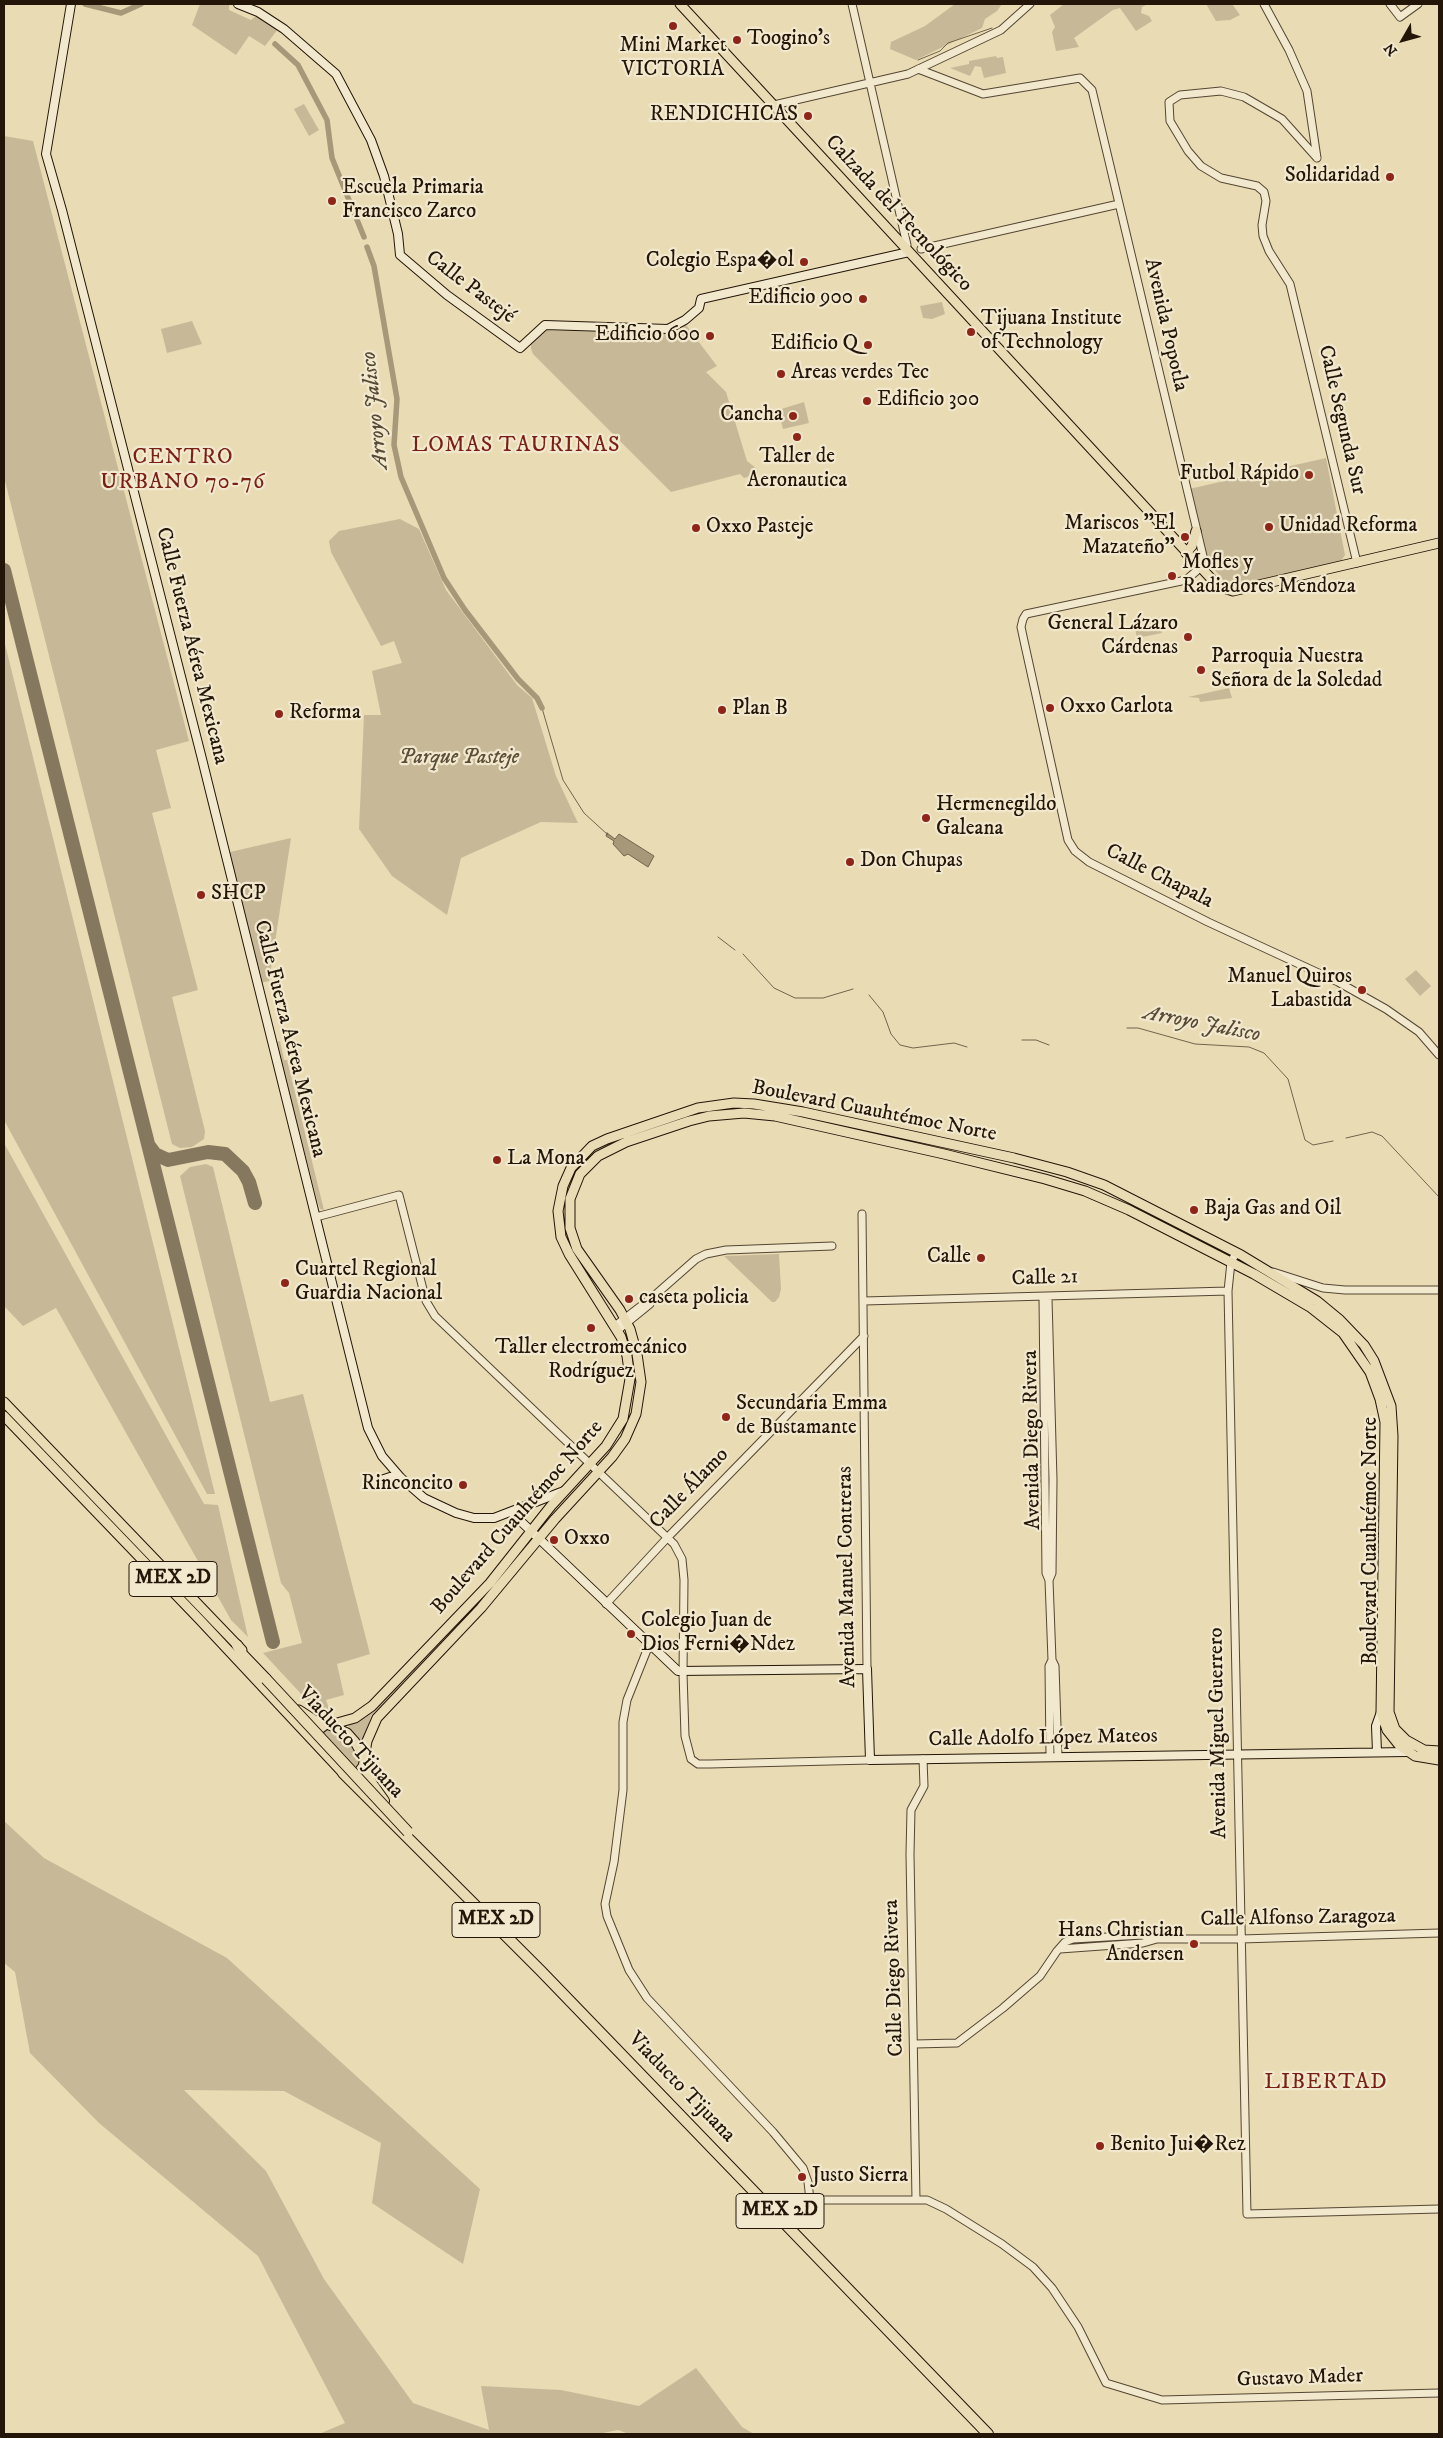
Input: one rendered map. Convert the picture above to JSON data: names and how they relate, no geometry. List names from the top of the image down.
{
  "streets": {
    "highway": ["MEX 2D", "Viaducto Tijuana"],
    "main road": [
      "Calzada del Tecnológico",
      "Calle Pastejé",
      "Calle Fuerza Aérea Mexicana",
      "Boulevard Cuauhtémoc Norte",
      "Avenida Manuel Contreras",
      "Calle Adolfo López Mateos"
    ],
    "street": [
      "Avenida Popotla",
      "Calle Segunda Sur",
      "Calle Chapala",
      "Calle 21",
      "Avenida Diego Rivera",
      "Calle Álamo",
      "Avenida Miguel Guerrero",
      "Calle Alfonso Zaragoza",
      "Calle Diego Rivera",
      "Gustavo Mader"
    ]
  },
  "crossings": [
    ["Calzada del Tecnológico", "Calle Pastejé"],
    ["Calzada del Tecnológico", "Avenida Popotla"],
    ["Calzada del Tecnológico", "Calle Segunda Sur"],
    ["Calzada del Tecnológico", "Calle Chapala"],
    ["Avenida Popotla", "Calle Chapala"],
    ["Calle Fuerza Aérea Mexicana", "Boulevard Cuauhtémoc Norte"],
    ["Boulevard Cuauhtémoc Norte", "MEX 2D"],
    ["Boulevard Cuauhtémoc Norte", "Avenida Miguel Guerrero"],
    ["Boulevard Cuauhtémoc Norte", "Calle Adolfo López Mateos"],
    ["Calle 21", "Avenida Diego Rivera"],
    ["Calle 21", "Avenida Manuel Contreras"],
    ["Calle 21", "Avenida Miguel Guerrero"],
    ["Avenida Diego Rivera", "Calle Adolfo López Mateos"],
    ["Calle Álamo", "Avenida Manuel Contreras"],
    ["Avenida Manuel Contreras", "Calle Adolfo López Mateos"],
    ["MEX 2D", "Viaducto Tijuana"],
    ["Avenida Miguel Guerrero", "Calle Adolfo López Mateos"],
    ["Avenida Miguel Guerrero", "Calle Alfonso Zaragoza"],
    ["Calle Adolfo López Mateos", "Calle Diego Rivera"],
    ["Calle Alfonso Zaragoza", "Calle Diego Rivera"],
    ["Calle Diego Rivera", "Gustavo Mader"]
  ],
  "districts": ["LOMAS TAURINAS", "CENTRO URBANO 70-76", "LIBERTAD"],
  "water": ["Arroyo Jalisco"],
  "parks": ["Parque Pasteje"],
  "places": [
    "Mini Market VICTORIA",
    "Toogino's",
    "RENDICHICAS",
    "Solidaridad",
    "Escuela Primaria Francisco Zarco",
    "Colegio Espa�ol",
    "Edificio 900",
    "Tijuana Institute of Technology",
    "Edificio 600",
    "Edificio Q",
    "Areas verdes Tec",
    "Edificio 300",
    "Cancha",
    "Taller de Aeronautica",
    "Futbol Rápido",
    "Unidad Reforma",
    "Oxxo Pasteje",
    "Mariscos \"El Mazateño\"",
    "Mofles y Radiadores Mendoza",
    "General Lázaro Cárdenas",
    "Parroquia Nuestra Señora de la Soledad",
    "Oxxo Carlota",
    "Plan B",
    "Reforma",
    "Hermenegildo Galeana",
    "Don Chupas",
    "SHCP",
    "Manuel Quiros Labastida",
    "La Mona",
    "Baja Gas and Oil",
    "Calle",
    "Cuartel Regional Guardia Nacional",
    "caseta policia",
    "Taller electromecánico Rodríguez",
    "Secundaria Emma de Bustamante",
    "Rinconcito",
    "Oxxo",
    "Colegio Juan de Dios Ferni�Ndez",
    "Hans Christian Andersen",
    "Benito Jui�Rez",
    "Justo Sierra"
  ],
  "north": "bottom left"
}
